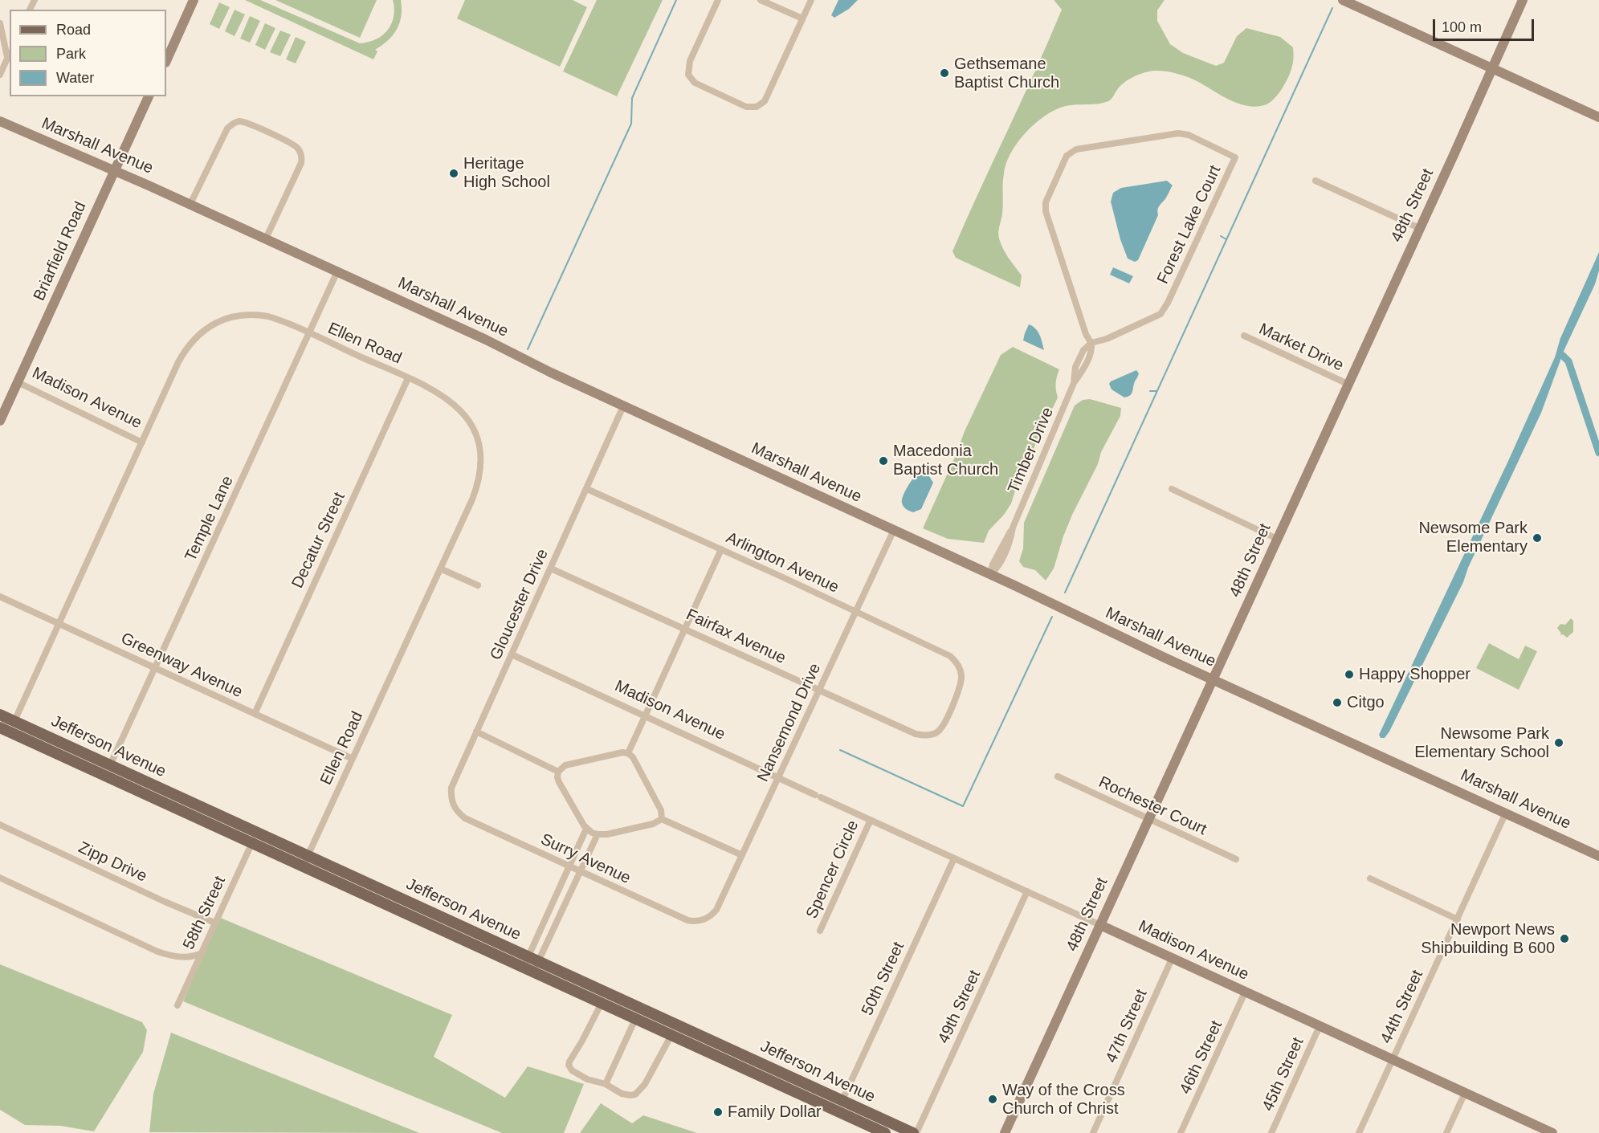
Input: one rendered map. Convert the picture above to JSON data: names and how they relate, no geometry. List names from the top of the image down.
{
  "streets": {
    "main road": ["Jefferson Avenue"],
    "street": [
      "Marshall Avenue",
      "48th Street",
      "Forest Lake Court",
      "Briarfield Road",
      "Ellen Road",
      "Market Drive",
      "Madison Avenue",
      "Timber Drive",
      "Temple Lane",
      "Decatur Street",
      "Arlington Avenue",
      "Gloucester Drive",
      "Fairfax Avenue",
      "Greenway Avenue",
      "Nansemond Drive",
      "Rochester Court",
      "Surry Avenue",
      "Zipp Drive",
      "Spencer Circle",
      "58th Street",
      "50th Street",
      "49th Street",
      "44th Street",
      "47th Street",
      "46th Street",
      "45th Street"
    ]
  },
  "crossings": [
    ["Marshall Avenue", "48th Street"],
    ["Marshall Avenue", "Briarfield Road"],
    ["Marshall Avenue", "Timber Drive"],
    ["Marshall Avenue", "Temple Lane"],
    ["Marshall Avenue", "Gloucester Drive"],
    ["Marshall Avenue", "Nansemond Drive"],
    ["Marshall Avenue", "44th Street"],
    ["48th Street", "Market Drive"],
    ["48th Street", "Madison Avenue"],
    ["48th Street", "Rochester Court"],
    ["Forest Lake Court", "Timber Drive"],
    ["Briarfield Road", "Madison Avenue"],
    ["Ellen Road", "Madison Avenue"],
    ["Ellen Road", "Temple Lane"],
    ["Ellen Road", "Decatur Street"],
    ["Ellen Road", "Greenway Avenue"],
    ["Ellen Road", "Jefferson Avenue"],
    ["Madison Avenue", "Gloucester Drive"],
    ["Madison Avenue", "Nansemond Drive"],
    ["Madison Avenue", "Spencer Circle"],
    ["Madison Avenue", "50th Street"],
    ["Madison Avenue", "49th Street"],
    ["Madison Avenue", "44th Street"],
    ["Madison Avenue", "47th Street"],
    ["Madison Avenue", "46th Street"],
    ["Madison Avenue", "45th Street"],
    ["Temple Lane", "Greenway Avenue"],
    ["Temple Lane", "Jefferson Avenue"],
    ["Decatur Street", "Greenway Avenue"],
    ["Arlington Avenue", "Gloucester Drive"],
    ["Arlington Avenue", "Fairfax Avenue"],
    ["Arlington Avenue", "Nansemond Drive"],
    ["Gloucester Drive", "Fairfax Avenue"],
    ["Gloucester Drive", "Surry Avenue"],
    ["Fairfax Avenue", "Nansemond Drive"],
    ["Nansemond Drive", "Surry Avenue"],
    ["Jefferson Avenue", "58th Street"],
    ["Jefferson Avenue", "50th Street"],
    ["Jefferson Avenue", "49th Street"],
    ["Zipp Drive", "58th Street"]
  ],
  "places": [
    "Gethsemane Baptist Church",
    "Heritage High School",
    "Macedonia Baptist Church",
    "Newsome Park Elementary",
    "Happy Shopper",
    "Citgo",
    "Newsome Park Elementary School",
    "Newport News Shipbuilding B 600",
    "Way of the Cross Church of Christ",
    "Family Dollar"
  ],
  "legend": ["Road", "Park", "Water"],
  "scale_bar": "100 m"
}
